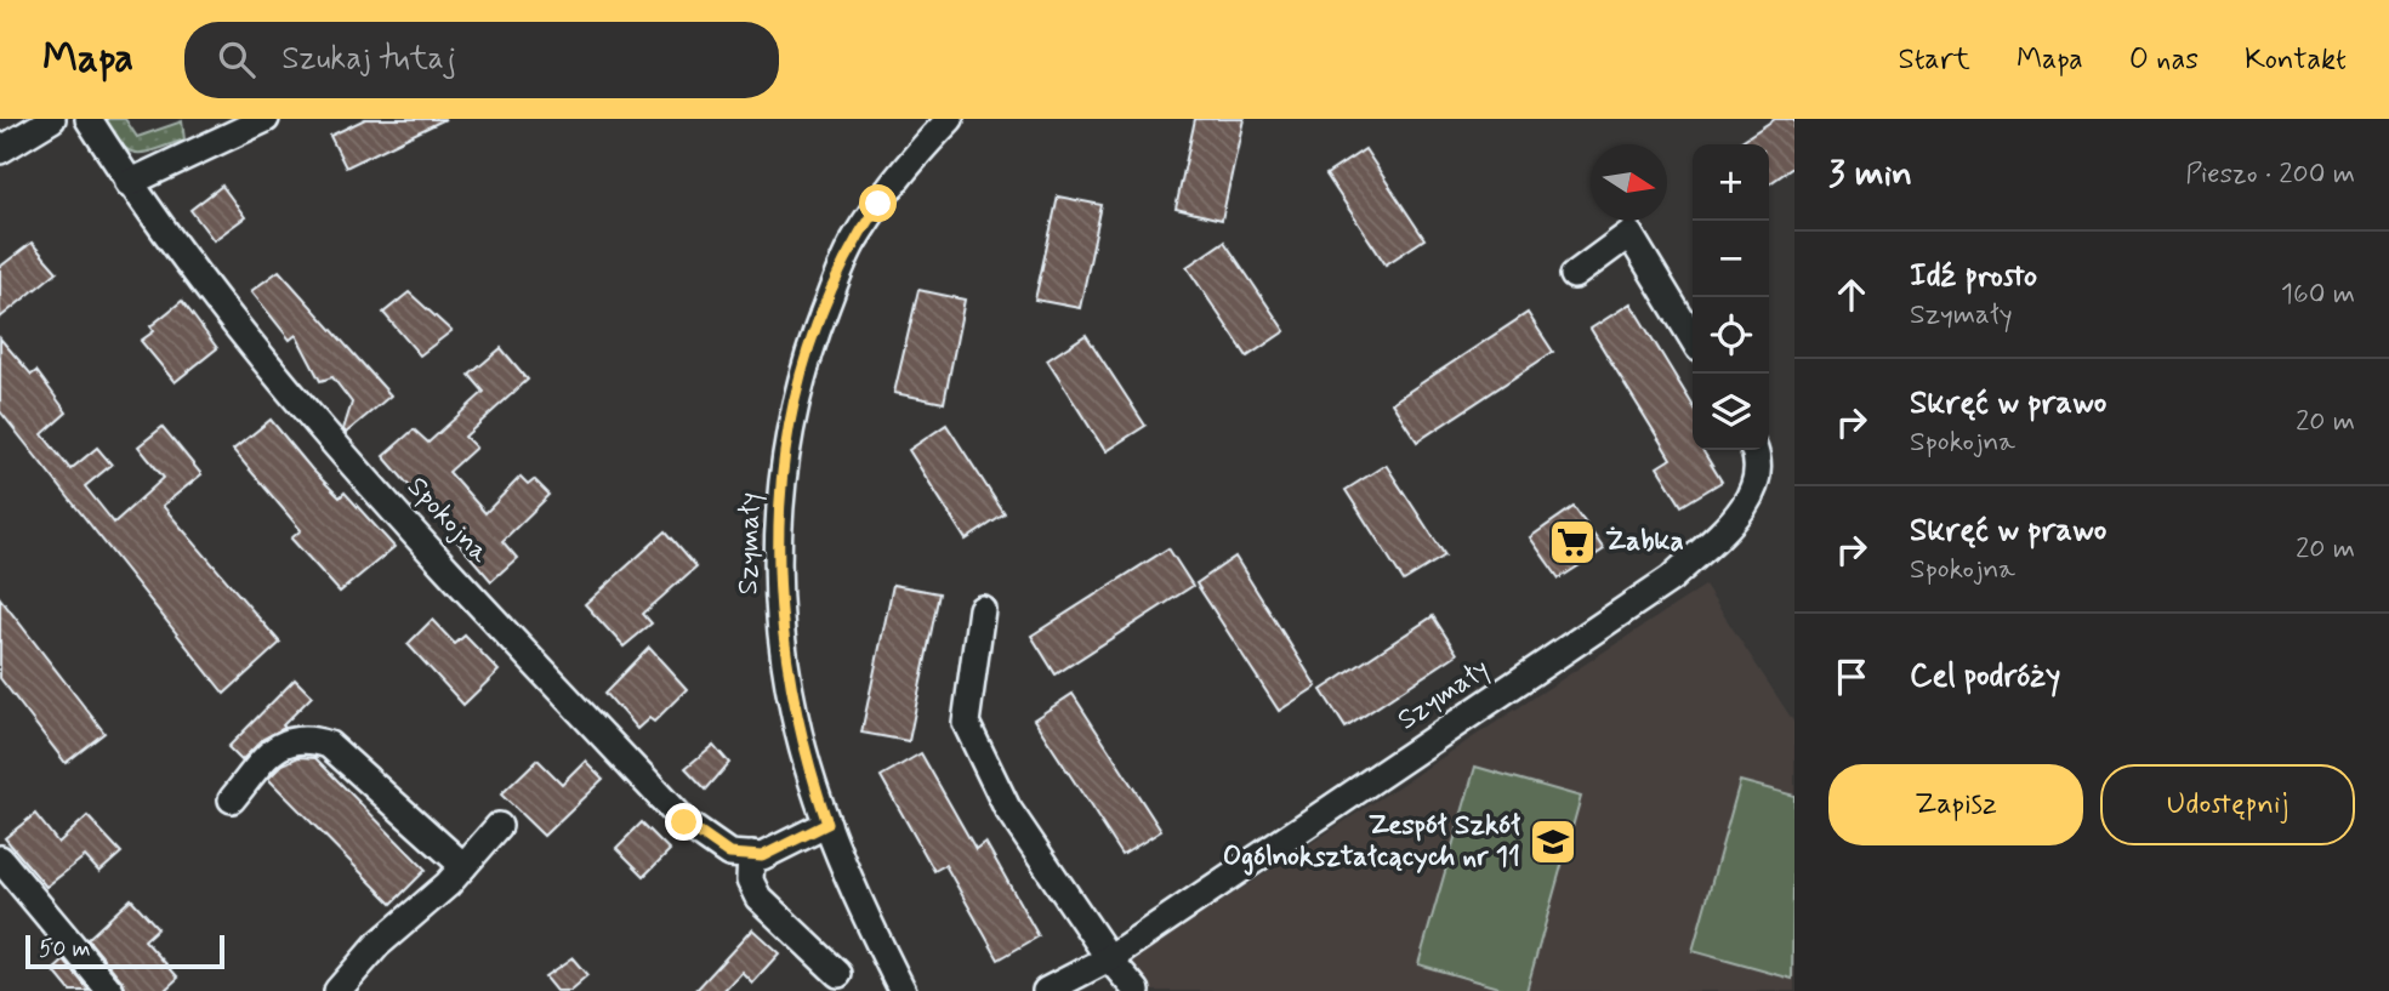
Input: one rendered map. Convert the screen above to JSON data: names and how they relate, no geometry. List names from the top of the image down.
{
  "streets": {
    "street": ["Spokojna", "Szymały"]
  },
  "places": {
    "supermarket": ["Żabka"],
    "school or university": ["Zespół Szkół Ogólnokształcących nr 11"]
  },
  "scale_bar": "50 m",
  "north": "right",
  "page": {
    "header": "Mapa",
    "search": "Szukaj tutaj",
    "nav": [
      "Start",
      "Mapa",
      "O nas",
      "Kontakt"
    ],
    "heading": ["3 min", "Pieszo · 200 m"],
    "map_buttons": ["+", "−"],
    "list": [
      ["Idź prosto", "Szymały", "160 m"],
      ["Skręć w prawo", "Spokojna", "20 m"],
      ["Skręć w prawo", "Spokojna", "20 m"],
      "Cel podróży"
    ],
    "buttons": ["Zapisz", "Udostępnij"],
    "scale": "50 m"
  }
}
